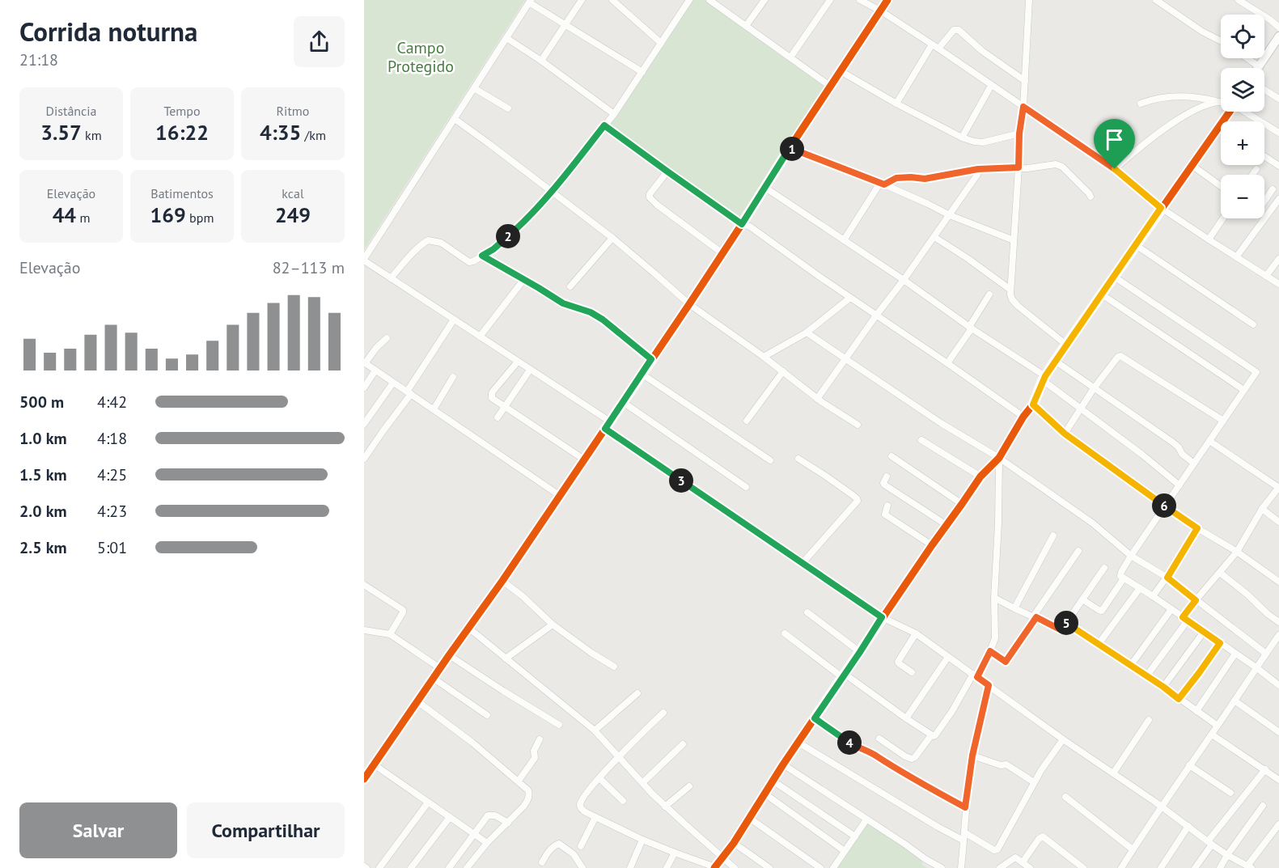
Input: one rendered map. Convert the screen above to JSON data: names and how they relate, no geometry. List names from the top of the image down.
{
  "parks": ["Campo Protegido"],
  "page": {
    "heading": ["Corrida noturna", "21:18"],
    "map_buttons": ["+", "−"],
    "stats": [
      ["Distância", "3.57 km"],
      ["Tempo", "16:22"],
      ["Ritmo", "4:35 /km"],
      ["Elevação", "44 m"],
      ["Batimentos", "169 bpm"],
      ["kcal", "249"]
    ],
    "pins": [
      "1",
      "2",
      "3",
      "6",
      "5",
      "4"
    ],
    "chart": ["Elevação", "82–113 m"],
    "list": [
      {
        "name": "500 m",
        "note": "4:42"
      },
      {
        "name": "1.0 km",
        "note": "4:18"
      },
      {
        "name": "1.5 km",
        "note": "4:25"
      },
      {
        "name": "2.0 km",
        "note": "4:23"
      },
      {
        "name": "2.5 km",
        "note": "5:01"
      }
    ],
    "buttons": ["Salvar", "Compartilhar"]
  }
}
